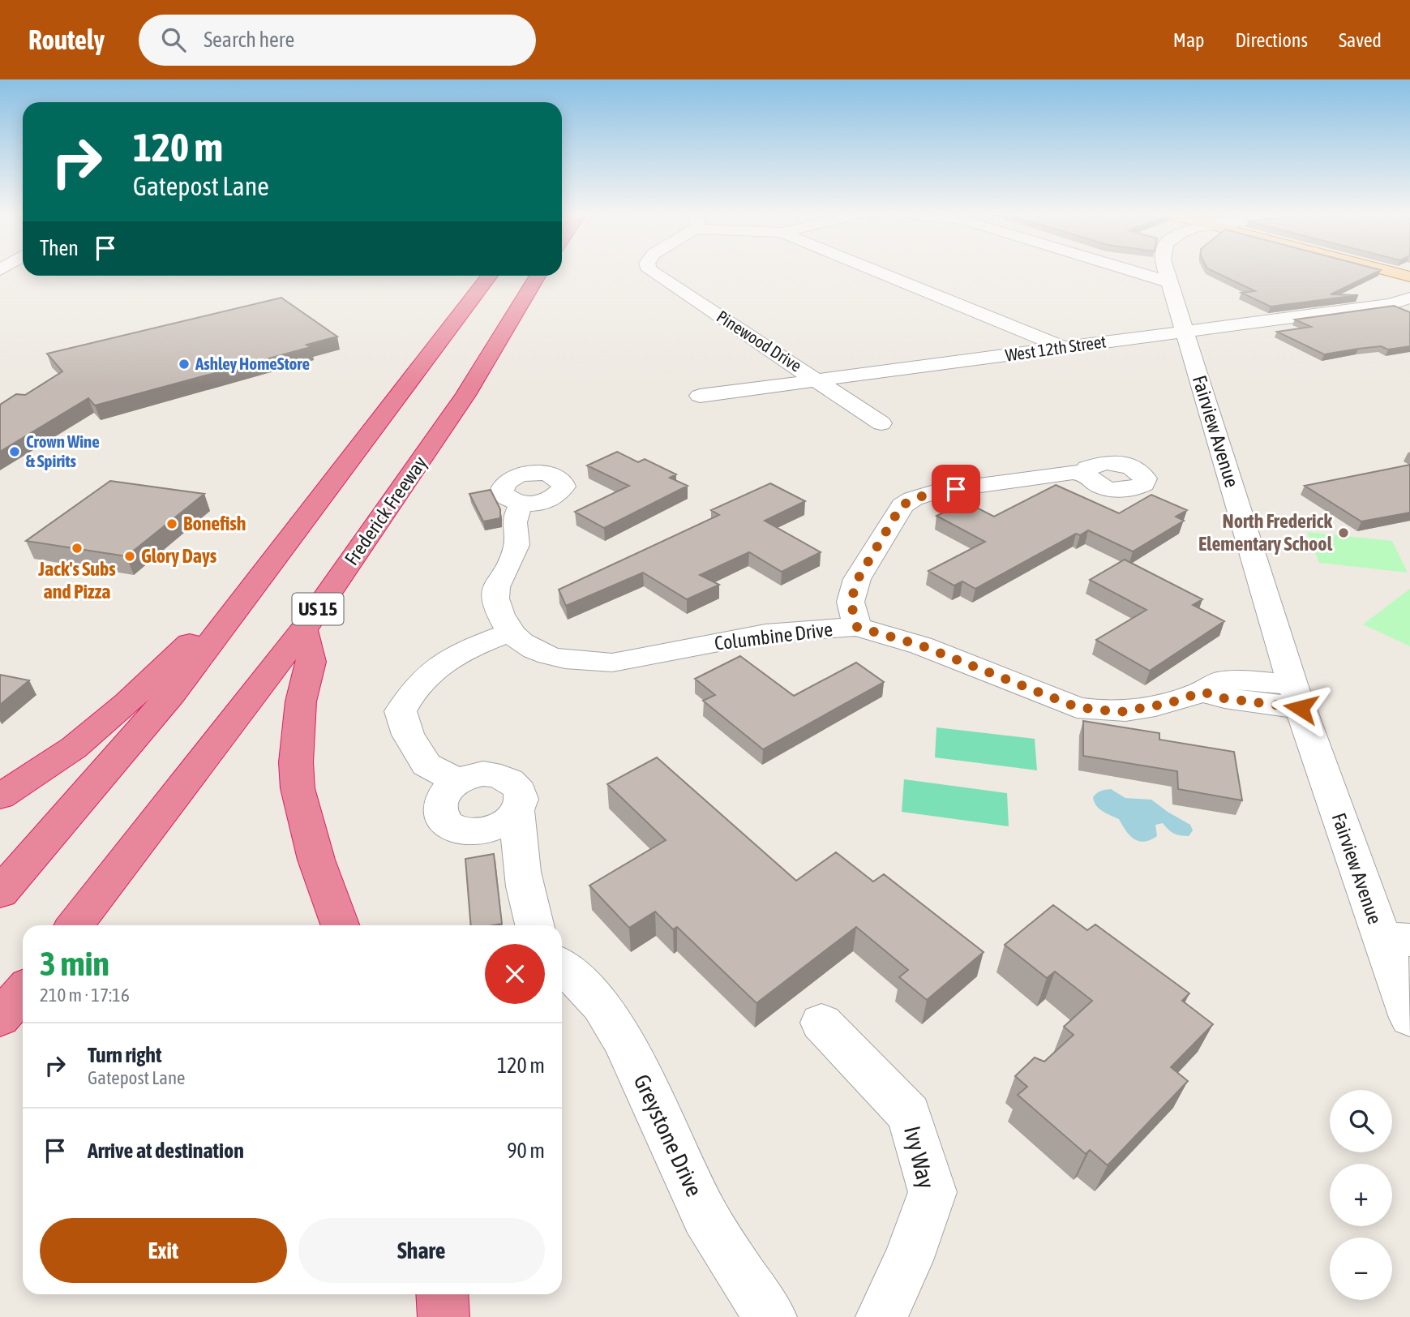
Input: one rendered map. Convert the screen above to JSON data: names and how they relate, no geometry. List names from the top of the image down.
{
  "streets": {
    "highway": ["Frederick Freeway", "US 15"],
    "street": [
      "Pinewood Drive",
      "West 12th Street",
      "Fairview Avenue",
      "Columbine Drive",
      "Greystone Drive",
      "Ivy Way"
    ]
  },
  "crossings": [
    ["Pinewood Drive", "West 12th Street"],
    ["West 12th Street", "Fairview Avenue"],
    ["Fairview Avenue", "Columbine Drive"]
  ],
  "places": [
    "Ashley HomeStore",
    "Crown Wine & Spirits",
    "Bonefish",
    "North Frederick Elementary School",
    "Jack's Subs and Pizza",
    "Glory Days"
  ],
  "page": {
    "header": "Routely",
    "search": "Search here",
    "nav": ["Map", "Directions", "Saved"],
    "turn": ["120 m", "Gatepost Lane"],
    "then": "Then",
    "heading": ["3 min", "210 m · 17:16"],
    "list": [
      {
        "name": "Turn right",
        "note": "Gatepost Lane",
        "value": "120 m"
      },
      {
        "name": "Arrive at destination",
        "value": "90 m"
      }
    ],
    "map_buttons": ["+", "−"],
    "buttons": ["Exit", "Share"]
  }
}
